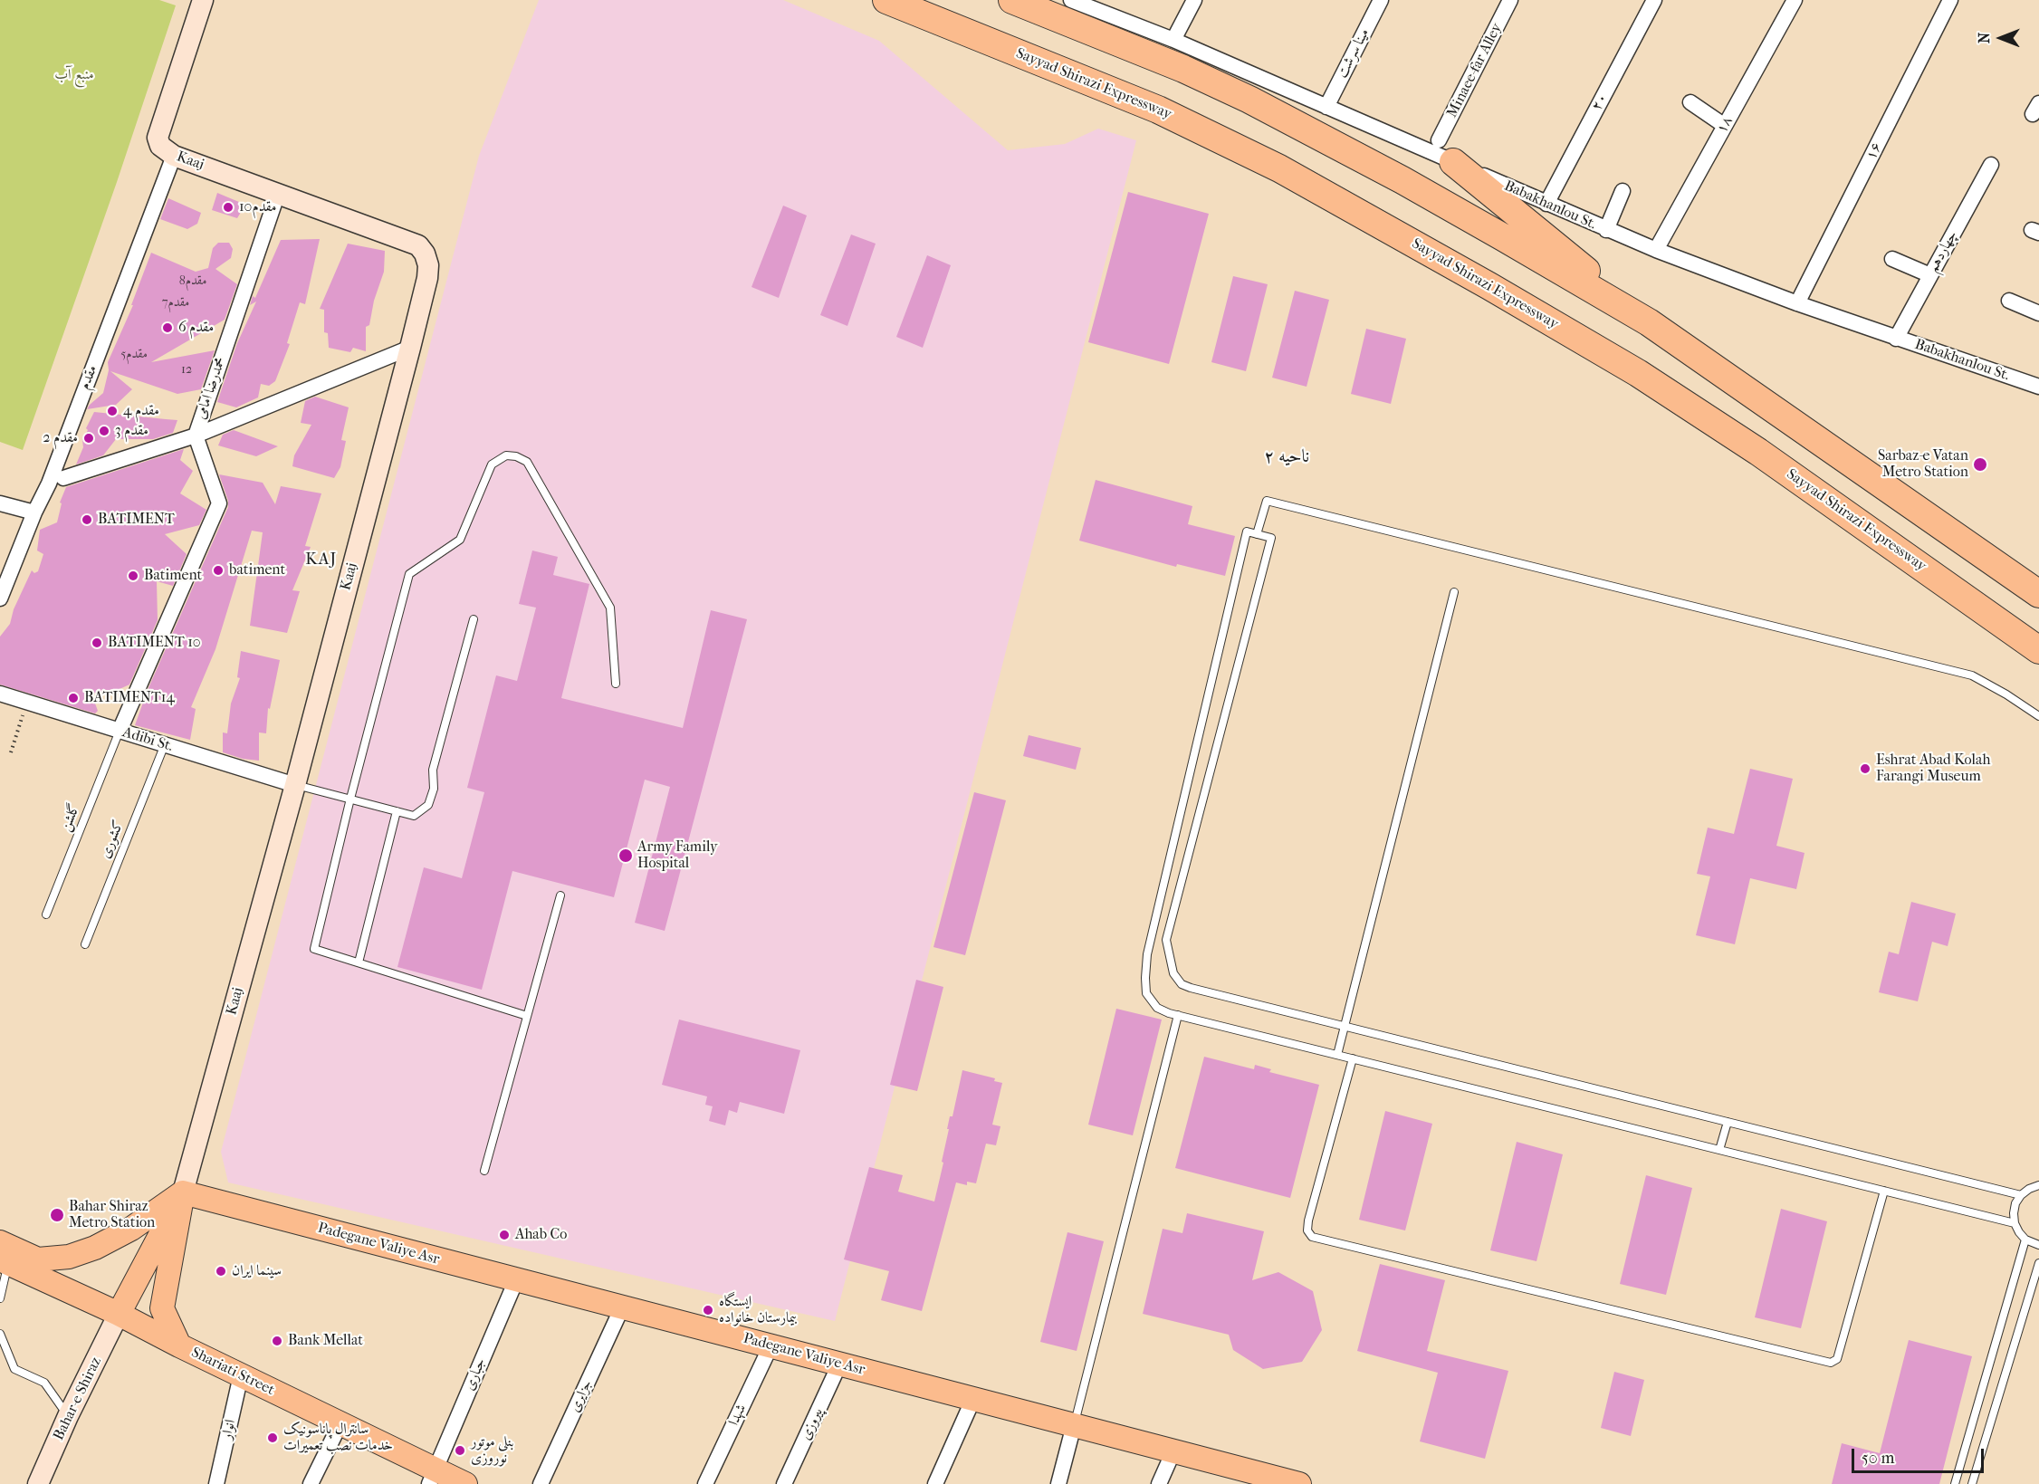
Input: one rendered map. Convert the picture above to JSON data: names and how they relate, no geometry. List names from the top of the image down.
{
  "streets": {
    "highway": ["Sayyad Shirazi Expressway"],
    "main road": [
      "Kaaj",
      "Padegane Valiye Asr",
      "Shariati Street",
      "Bahar-e Shiraz"
    ],
    "street": [
      "مینا سرشت",
      "Minaee-far Alley",
      "۲۰",
      "۱۸",
      "۱۶",
      "Babakhanlou St.",
      "چهاردهم",
      "مقدم",
      "محمدرضا امامی",
      "Adibi St.",
      "جباری",
      "جزایری",
      "شهدا",
      "پیروزی",
      "انوار"
    ],
    "lane": ["گلشن", "کشوری"]
  },
  "crossings": [
    ["مینا سرشت", "Babakhanlou St."],
    ["Minaee-far Alley", "Babakhanlou St."],
    ["۲۰", "Babakhanlou St."],
    ["۱۸", "Babakhanlou St."],
    ["۱۶", "Babakhanlou St."],
    ["Kaaj", "مقدم"],
    ["Kaaj", "محمدرضا امامی"],
    ["Kaaj", "Adibi St."],
    ["Kaaj", "Padegane Valiye Asr"],
    ["Kaaj", "Shariati Street"],
    ["Kaaj", "Bahar-e Shiraz"],
    ["Babakhanlou St.", "چهاردهم"],
    ["محمدرضا امامی", "Adibi St."],
    ["محمدرضا امامی", "گلشن"],
    ["Adibi St.", "گلشن"],
    ["Adibi St.", "کشوری"],
    ["Padegane Valiye Asr", "جباری"],
    ["Padegane Valiye Asr", "جزایری"],
    ["Padegane Valiye Asr", "شهدا"],
    ["Padegane Valiye Asr", "پیروزی"],
    ["Shariati Street", "جباری"],
    ["Shariati Street", "Bahar-e Shiraz"],
    ["Shariati Street", "انوار"]
  ],
  "districts": ["ناحیه ۲", "KAJ"],
  "parks": ["منبع آب"],
  "places": [
    "10مقدم",
    "6 مقدم",
    "4 مقدم",
    "3 مقدم",
    "مقدم 2",
    "Sarbaz-e Vatan Metro Station",
    "BATIMENT",
    "batiment",
    "Batiment",
    "BATIMENT 10",
    "BATIMENT14",
    "Eshrat Abad Kolah Farangi Museum",
    "Army Family Hospital",
    "Bahar Shiraz Metro Station",
    "Ahab Co",
    "سینما ایران",
    "ایستگاه بیمارستان خانواده",
    "Bank Mellat",
    "سانترال پاناسونیک خدمات نصب تعمیرات",
    "بنلی موتور نوروزی"
  ],
  "house_numbers": [
    "8مقدم",
    "7مقدم",
    "5مقدم",
    "12"
  ],
  "scale_bar": "50 m",
  "north": "left"
}
